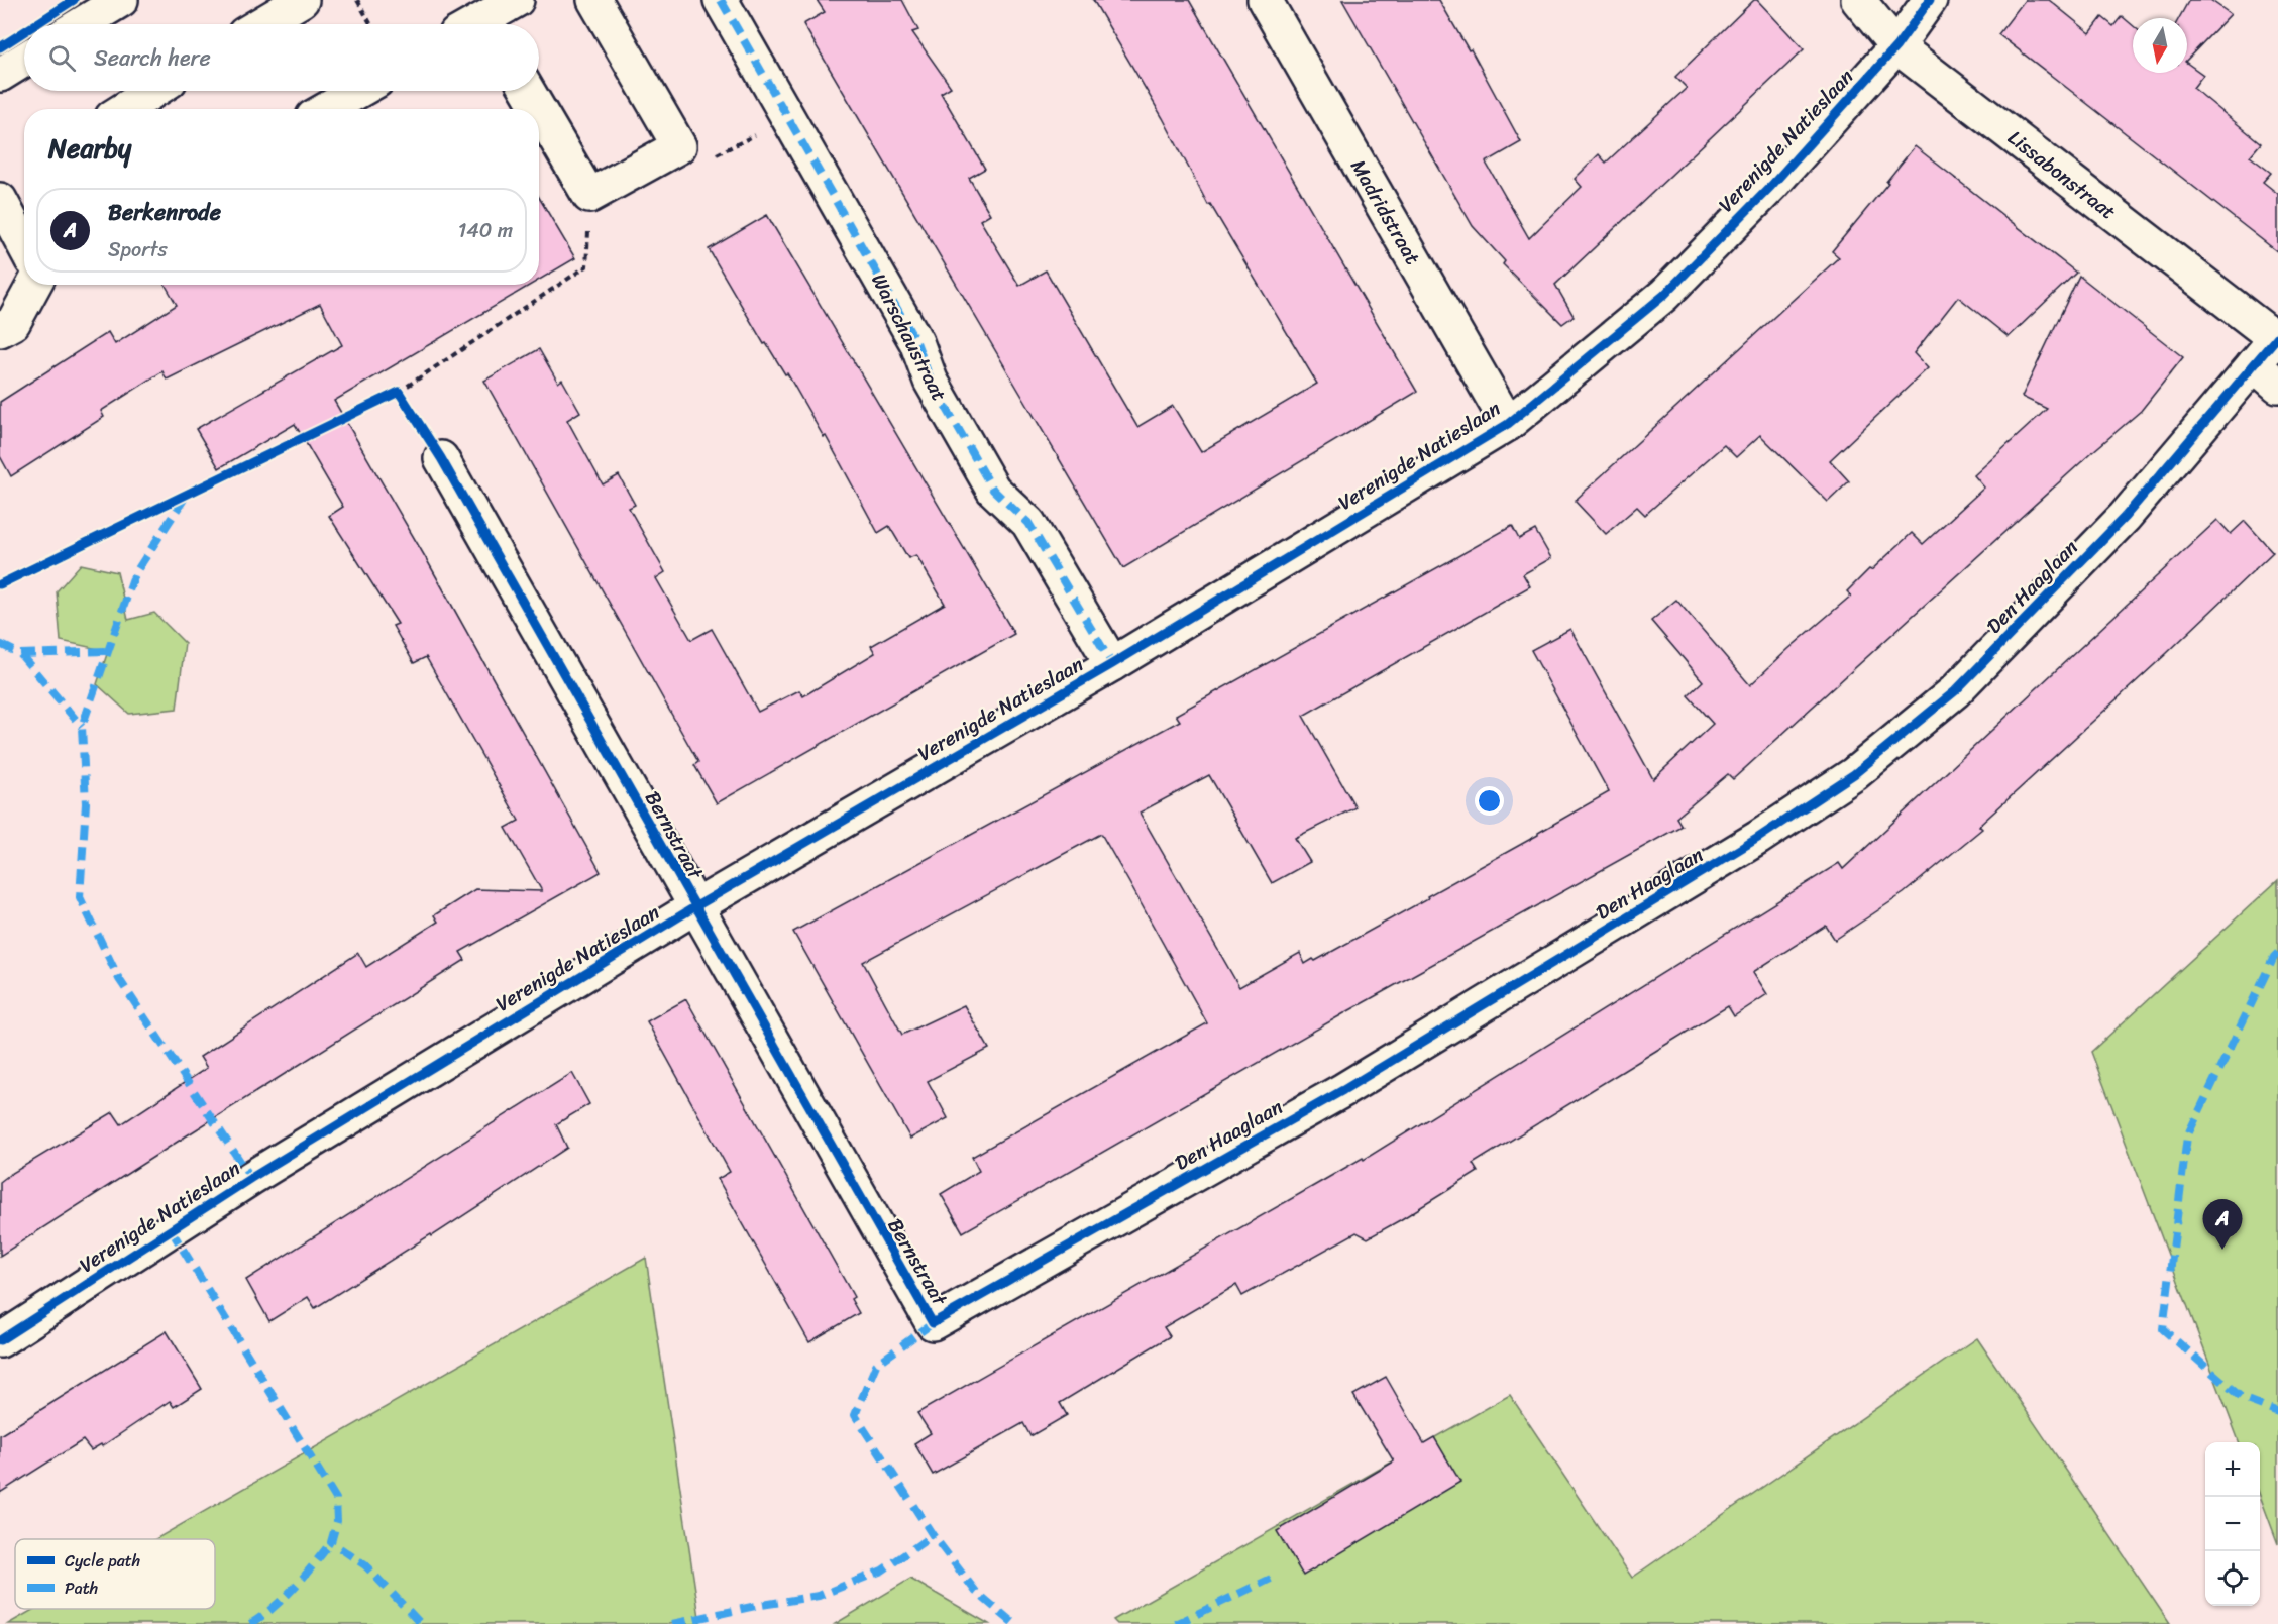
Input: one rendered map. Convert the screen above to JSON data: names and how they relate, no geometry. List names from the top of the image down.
{
  "streets": {
    "street": [
      "Verenigde Natieslaan",
      "Lissabonstraat",
      "Madridstraat",
      "Warschaustraat",
      "Den Haaglaan",
      "Bernstraat"
    ]
  },
  "crossings": [
    ["Verenigde Natieslaan", "Lissabonstraat"],
    ["Verenigde Natieslaan", "Madridstraat"],
    ["Verenigde Natieslaan", "Warschaustraat"],
    ["Verenigde Natieslaan", "Bernstraat"],
    ["Lissabonstraat", "Den Haaglaan"],
    ["Den Haaglaan", "Bernstraat"]
  ],
  "legend": ["Cycle path", "Path"],
  "north": "bottom",
  "page": {
    "search": "Search here",
    "heading": "Nearby",
    "list": [
      {
        "mark": "A",
        "name": "Berkenrode",
        "note": "Sports",
        "value": "140 m"
      }
    ],
    "pins": "A",
    "map_buttons": ["+", "−"]
  }
}
